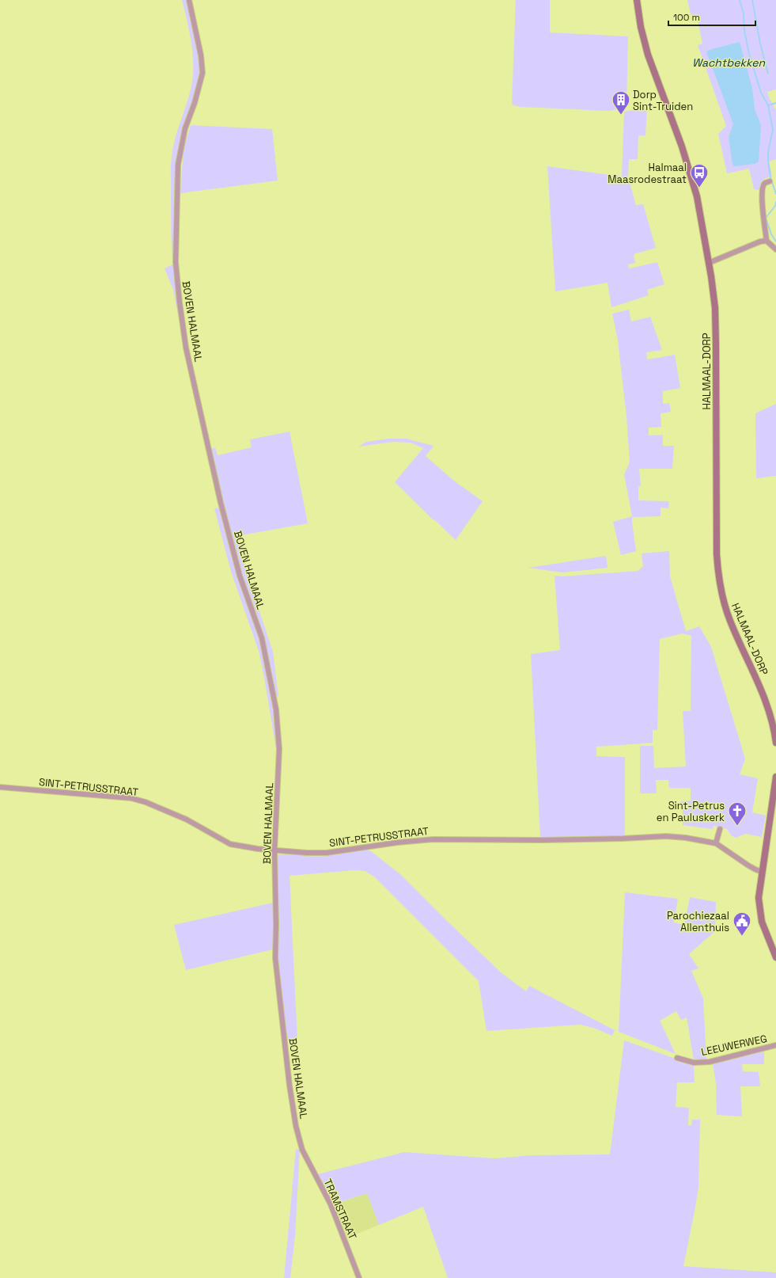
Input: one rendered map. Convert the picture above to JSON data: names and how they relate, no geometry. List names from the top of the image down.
{
  "streets": {
    "street": [
      "BOVEN HALMAAL",
      "HALMAAL-DORP",
      "SINT-PETRUSSTRAAT",
      "LEEUWERWEG",
      "TRAMSTRAAT"
    ]
  },
  "crossings": [
    ["BOVEN HALMAAL", "SINT-PETRUSSTRAAT"],
    ["BOVEN HALMAAL", "TRAMSTRAAT"]
  ],
  "water": ["Wachtbekken"],
  "places": {
    "building": ["Dorp Sint-Truiden"],
    "bus stop": ["Halmaal Maasrodestraat"],
    "church": ["Sint-Petrus en Pauluskerk"],
    "public building": ["Parochiezaal Allenthuis"]
  },
  "scale_bar": "100 m"
}
